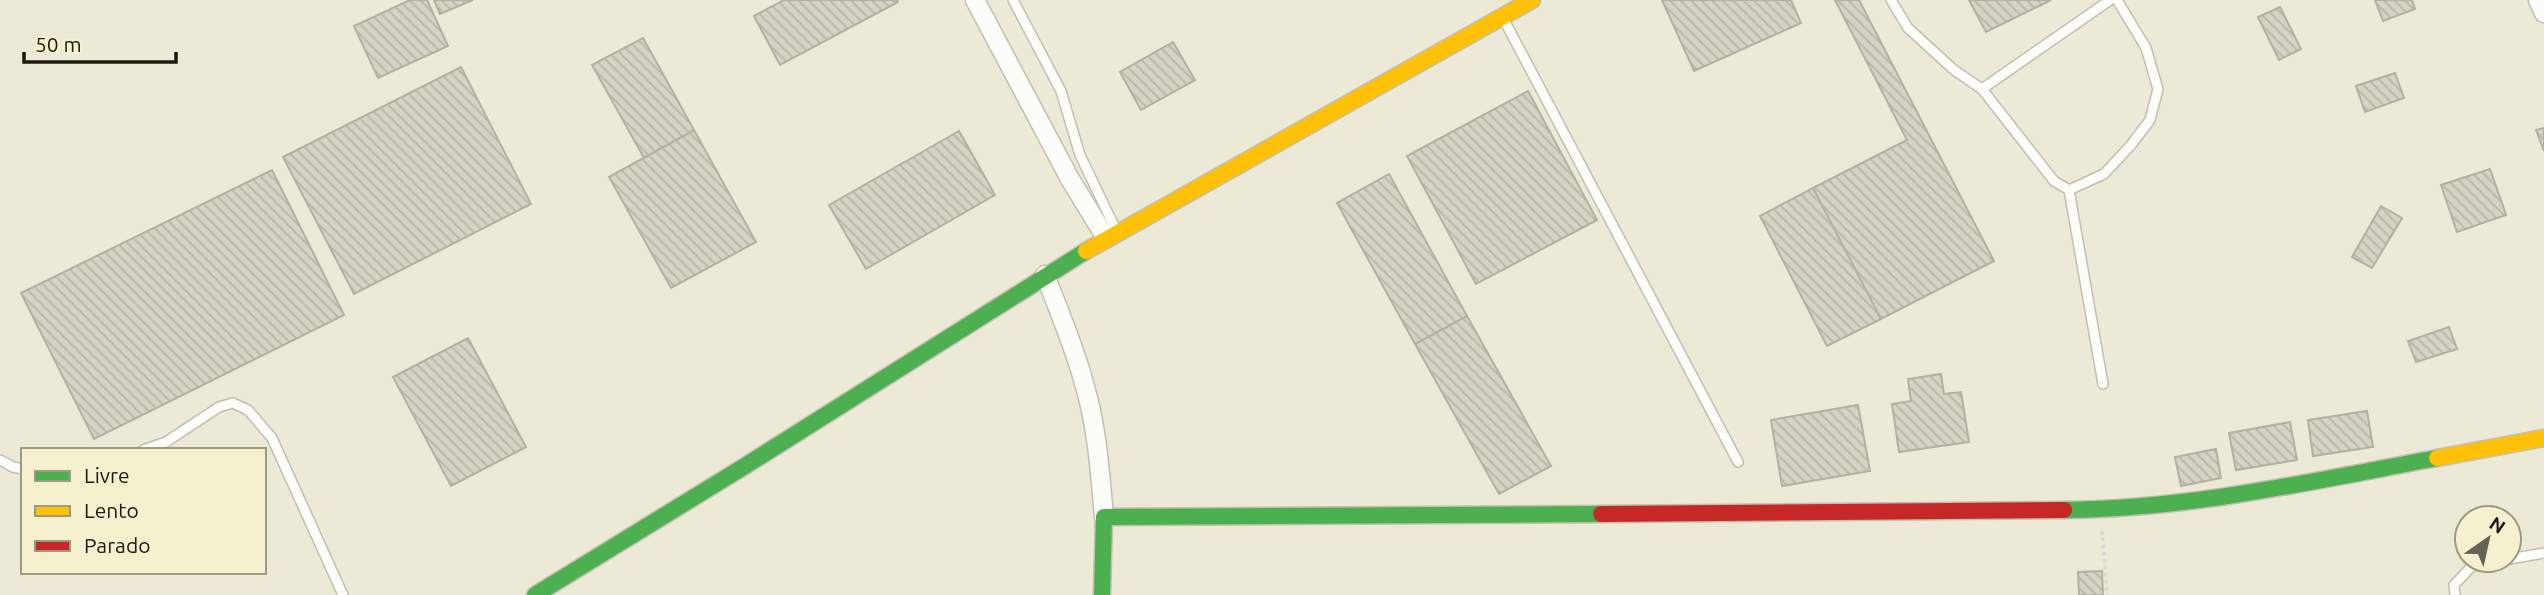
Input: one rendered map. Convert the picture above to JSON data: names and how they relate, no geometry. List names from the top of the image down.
{
  "legend": ["Livre", "Lento", "Parado"],
  "scale_bar": "50 m",
  "north": "top right"
}
